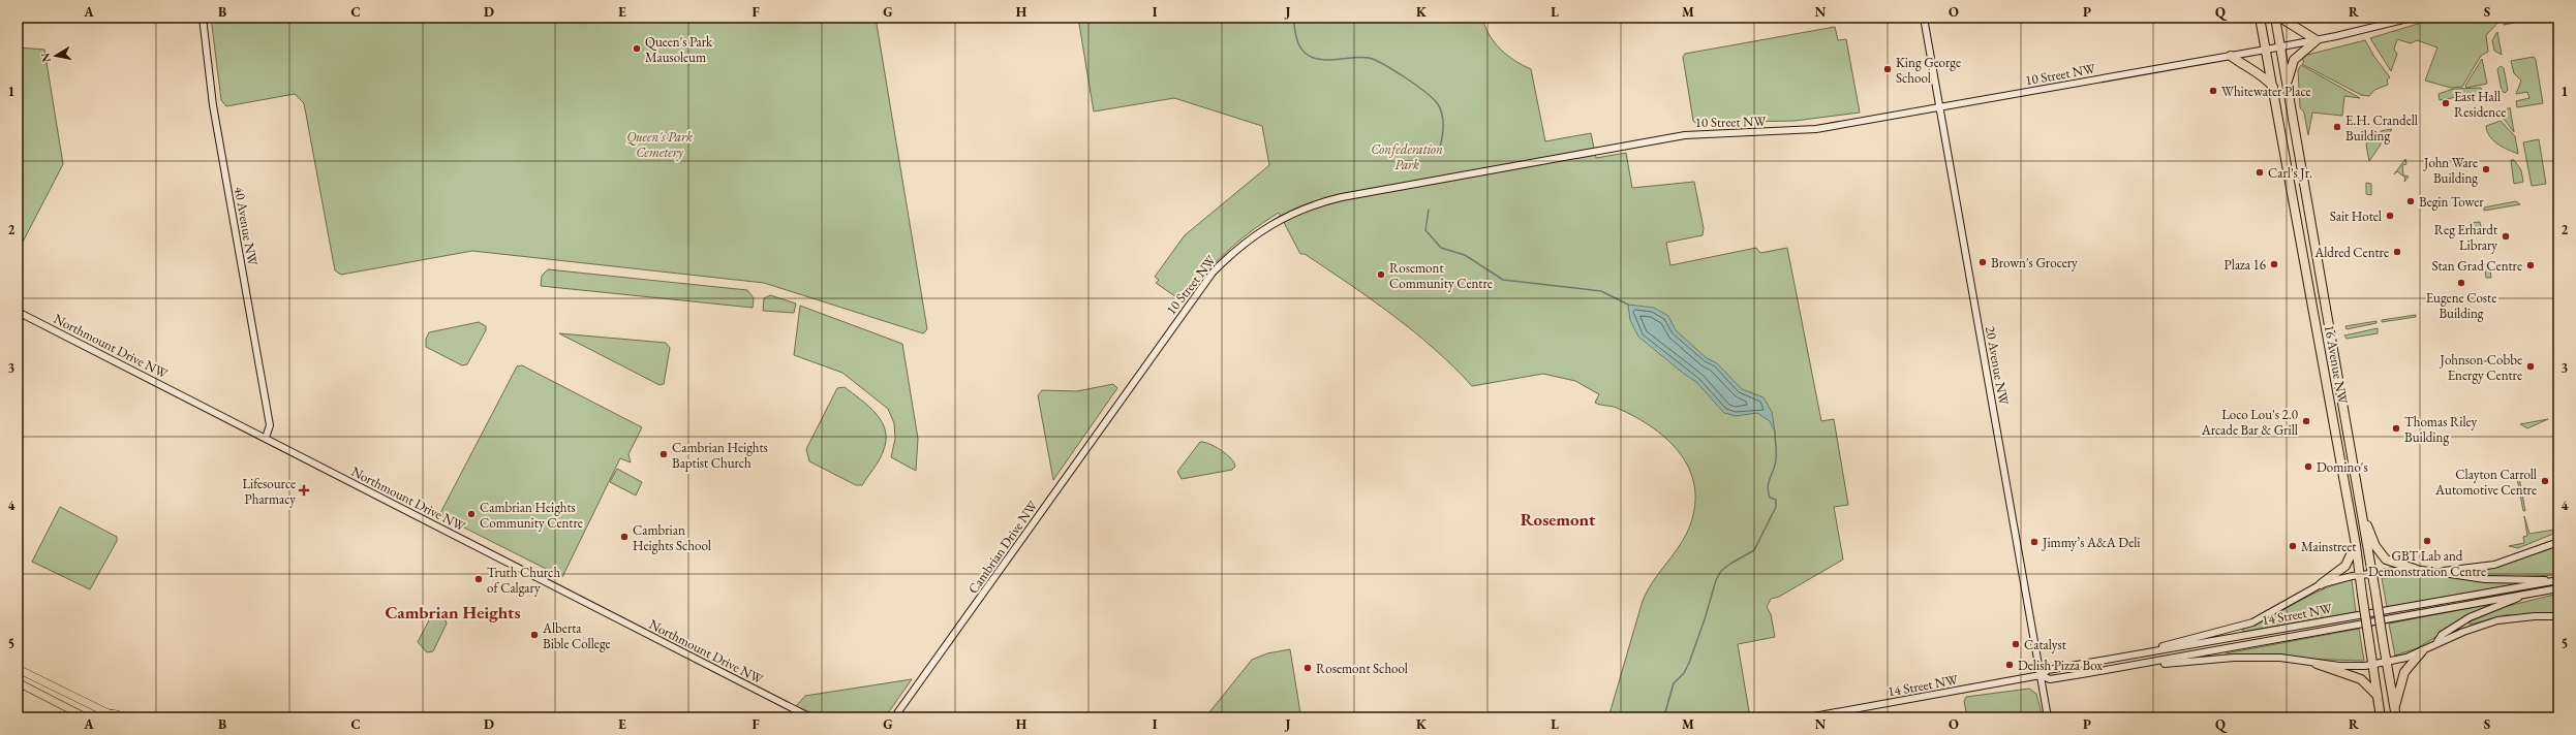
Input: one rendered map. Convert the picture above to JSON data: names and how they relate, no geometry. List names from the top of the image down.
{
  "streets": {
    "highway": ["16 Avenue NW"],
    "street": [
      "10 Street NW",
      "40 Avenue NW",
      "Northmount Drive NW",
      "20 Avenue NW",
      "Cambrian Drive NW",
      "14 Street NW"
    ]
  },
  "crossings": [
    ["10 Street NW", "16 Avenue NW"],
    ["10 Street NW", "20 Avenue NW"],
    ["10 Street NW", "Cambrian Drive NW"],
    ["40 Avenue NW", "Northmount Drive NW"],
    ["20 Avenue NW", "14 Street NW"]
  ],
  "districts": ["Rosemont", "Cambrian Heights"],
  "parks": ["Queen's Park Cemetery", "Confederation Park"],
  "places": {
    "other": [
      "Queen's Park Mausoleum",
      "King George School",
      "Whitewater Place",
      "East Hall Residence",
      "E.H. Crandell Building",
      "John Ware Building",
      "Carl's Jr.",
      "Begin Tower",
      "Sait Hotel",
      "Reg Erhardt Library",
      "Aldred Centre",
      "Brown's Grocery",
      "Plaza 16",
      "Stan Grad Centre",
      "Rosemont Community Centre",
      "Eugene Coste Building",
      "Johnson-Cobbe Energy Centre",
      "Loco Lou's 2.0 Arcade Bar & Grill",
      "Thomas Riley Building",
      "Cambrian Heights Baptist Church",
      "Domino's",
      "Clayton Carroll Automotive Centre",
      "Cambrian Heights Community Centre",
      "Cambrian Heights School",
      "GBT Lab and Demonstration Centre",
      "Jimmy’s A&A Deli",
      "Mainstreet",
      "Truth Church of Calgary",
      "Alberta Bible College",
      "Catalyst",
      "Delish Pizza Box",
      "Rosemont School"
    ],
    "health": ["Lifesource Pharmacy"]
  },
  "north": "left",
  "grid": {
    "columns": [
      "A",
      "B",
      "C",
      "D",
      "E",
      "F",
      "G",
      "H",
      "I",
      "J",
      "K",
      "L",
      "M",
      "N",
      "O",
      "P",
      "Q",
      "R",
      "S"
    ],
    "rows": [
      "1",
      "2",
      "3",
      "4",
      "5"
    ]
  }
}
